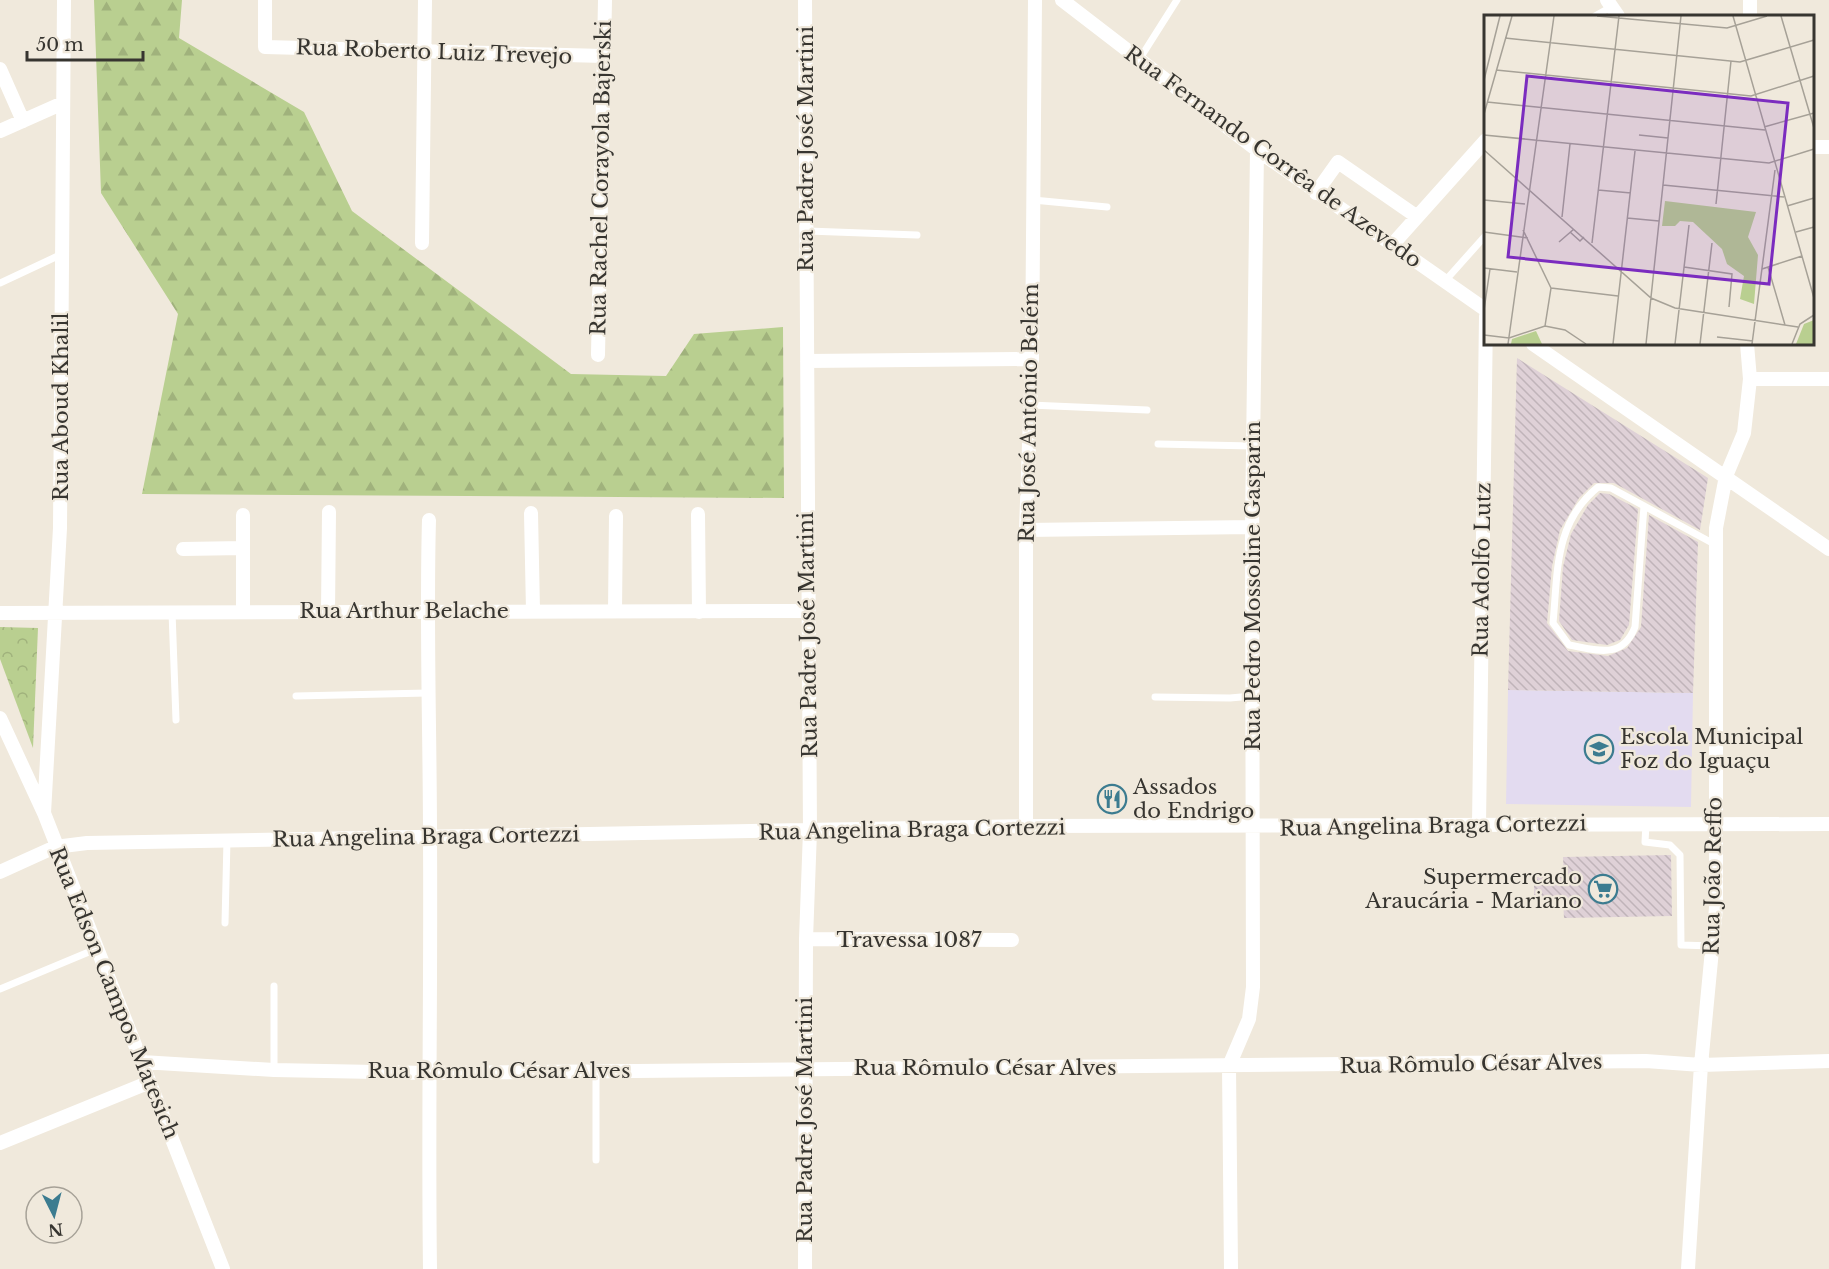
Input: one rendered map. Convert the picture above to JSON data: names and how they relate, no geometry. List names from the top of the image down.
{
  "streets": {
    "street": [
      "Rua Roberto Luiz Trevejo",
      "Rua Padre José Martini",
      "Rua Fernando Corrêa de Azevedo",
      "Rua Rachel Corayola Bajerski",
      "Rua Aboud Khalil",
      "Rua José Antônio Belém",
      "Rua Adolfo Lutz",
      "Rua Pedro Mossoline Gasparin",
      "Rua Arthur Belache",
      "Rua Angelina Braga Cortezzi",
      "Rua João Reffo",
      "Travessa 1087",
      "Rua Edson Campos Matesich",
      "Rua Rômulo César Alves"
    ]
  },
  "crossings": [
    ["Rua Roberto Luiz Trevejo", "Rua Rachel Corayola Bajerski"],
    ["Rua Padre José Martini", "Rua Arthur Belache"],
    ["Rua Padre José Martini", "Rua Angelina Braga Cortezzi"],
    ["Rua Padre José Martini", "Travessa 1087"],
    ["Rua Padre José Martini", "Rua Rômulo César Alves"],
    ["Rua Fernando Corrêa de Azevedo", "Rua Pedro Mossoline Gasparin"],
    ["Rua Aboud Khalil", "Rua Arthur Belache"],
    ["Rua Aboud Khalil", "Rua Edson Campos Matesich"],
    ["Rua José Antônio Belém", "Rua Angelina Braga Cortezzi"],
    ["Rua Adolfo Lutz", "Rua Angelina Braga Cortezzi"],
    ["Rua Pedro Mossoline Gasparin", "Rua Angelina Braga Cortezzi"],
    ["Rua Pedro Mossoline Gasparin", "Rua Rômulo César Alves"],
    ["Rua Angelina Braga Cortezzi", "Rua João Reffo"],
    ["Rua Angelina Braga Cortezzi", "Rua Edson Campos Matesich"],
    ["Rua João Reffo", "Rua Rômulo César Alves"],
    ["Rua Edson Campos Matesich", "Rua Rômulo César Alves"]
  ],
  "places": {
    "school or university": ["Escola Municipal Foz do Iguaçu"],
    "restaurant": ["Assados do Endrigo"],
    "supermarket": ["Supermercado Araucária - Mariano"]
  },
  "scale_bar": "50 m",
  "north": "bottom"
}
